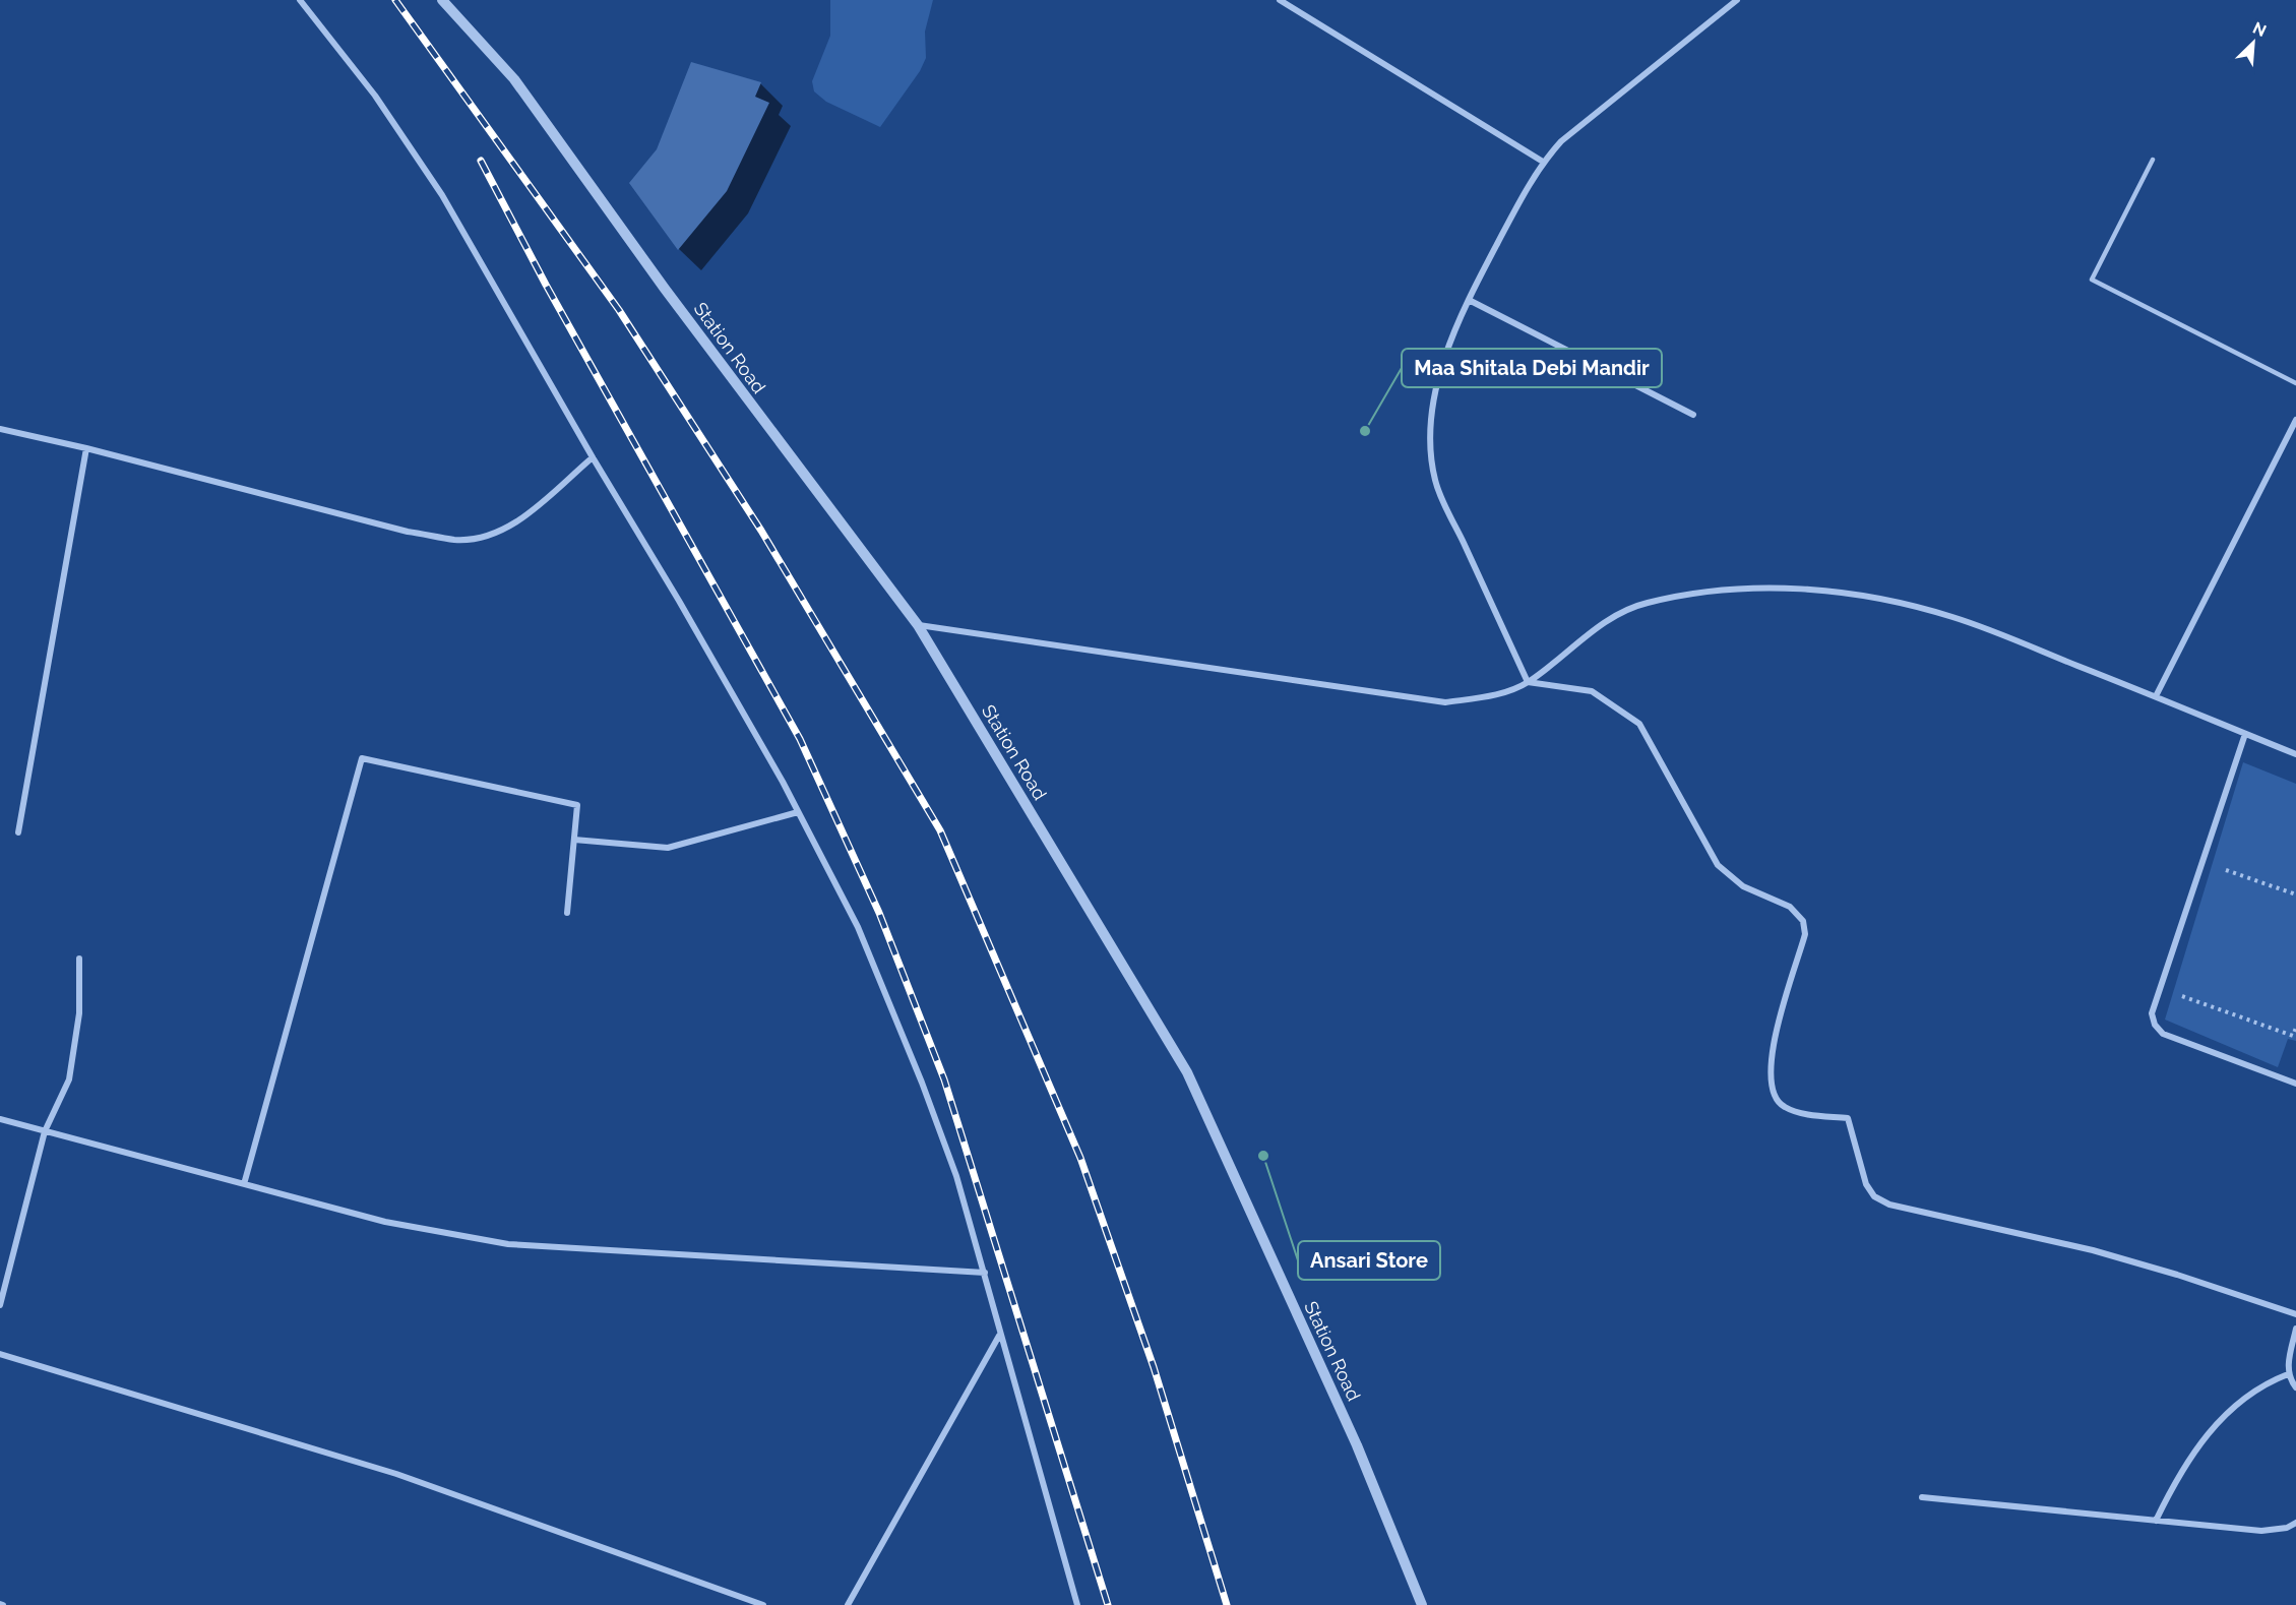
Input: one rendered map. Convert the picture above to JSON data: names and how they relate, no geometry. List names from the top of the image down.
{
  "streets": {
    "street": ["Station Road"]
  },
  "places": ["Maa Shitala Debi Mandir", "Ansari Store"],
  "north": "top right"
}
